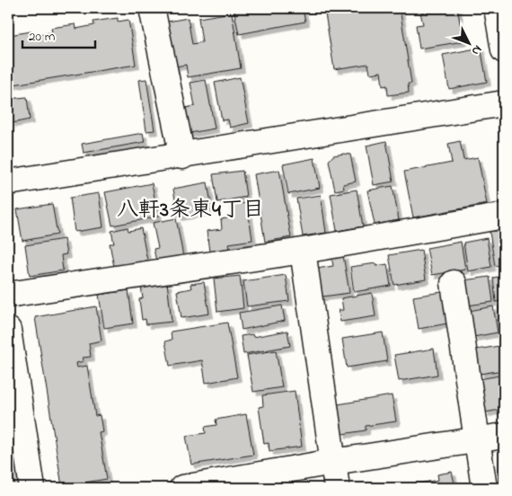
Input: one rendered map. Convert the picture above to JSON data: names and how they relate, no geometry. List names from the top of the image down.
{
  "districts": ["八軒3条東4丁目"],
  "scale_bar": "20 m",
  "north": "bottom right"
}
